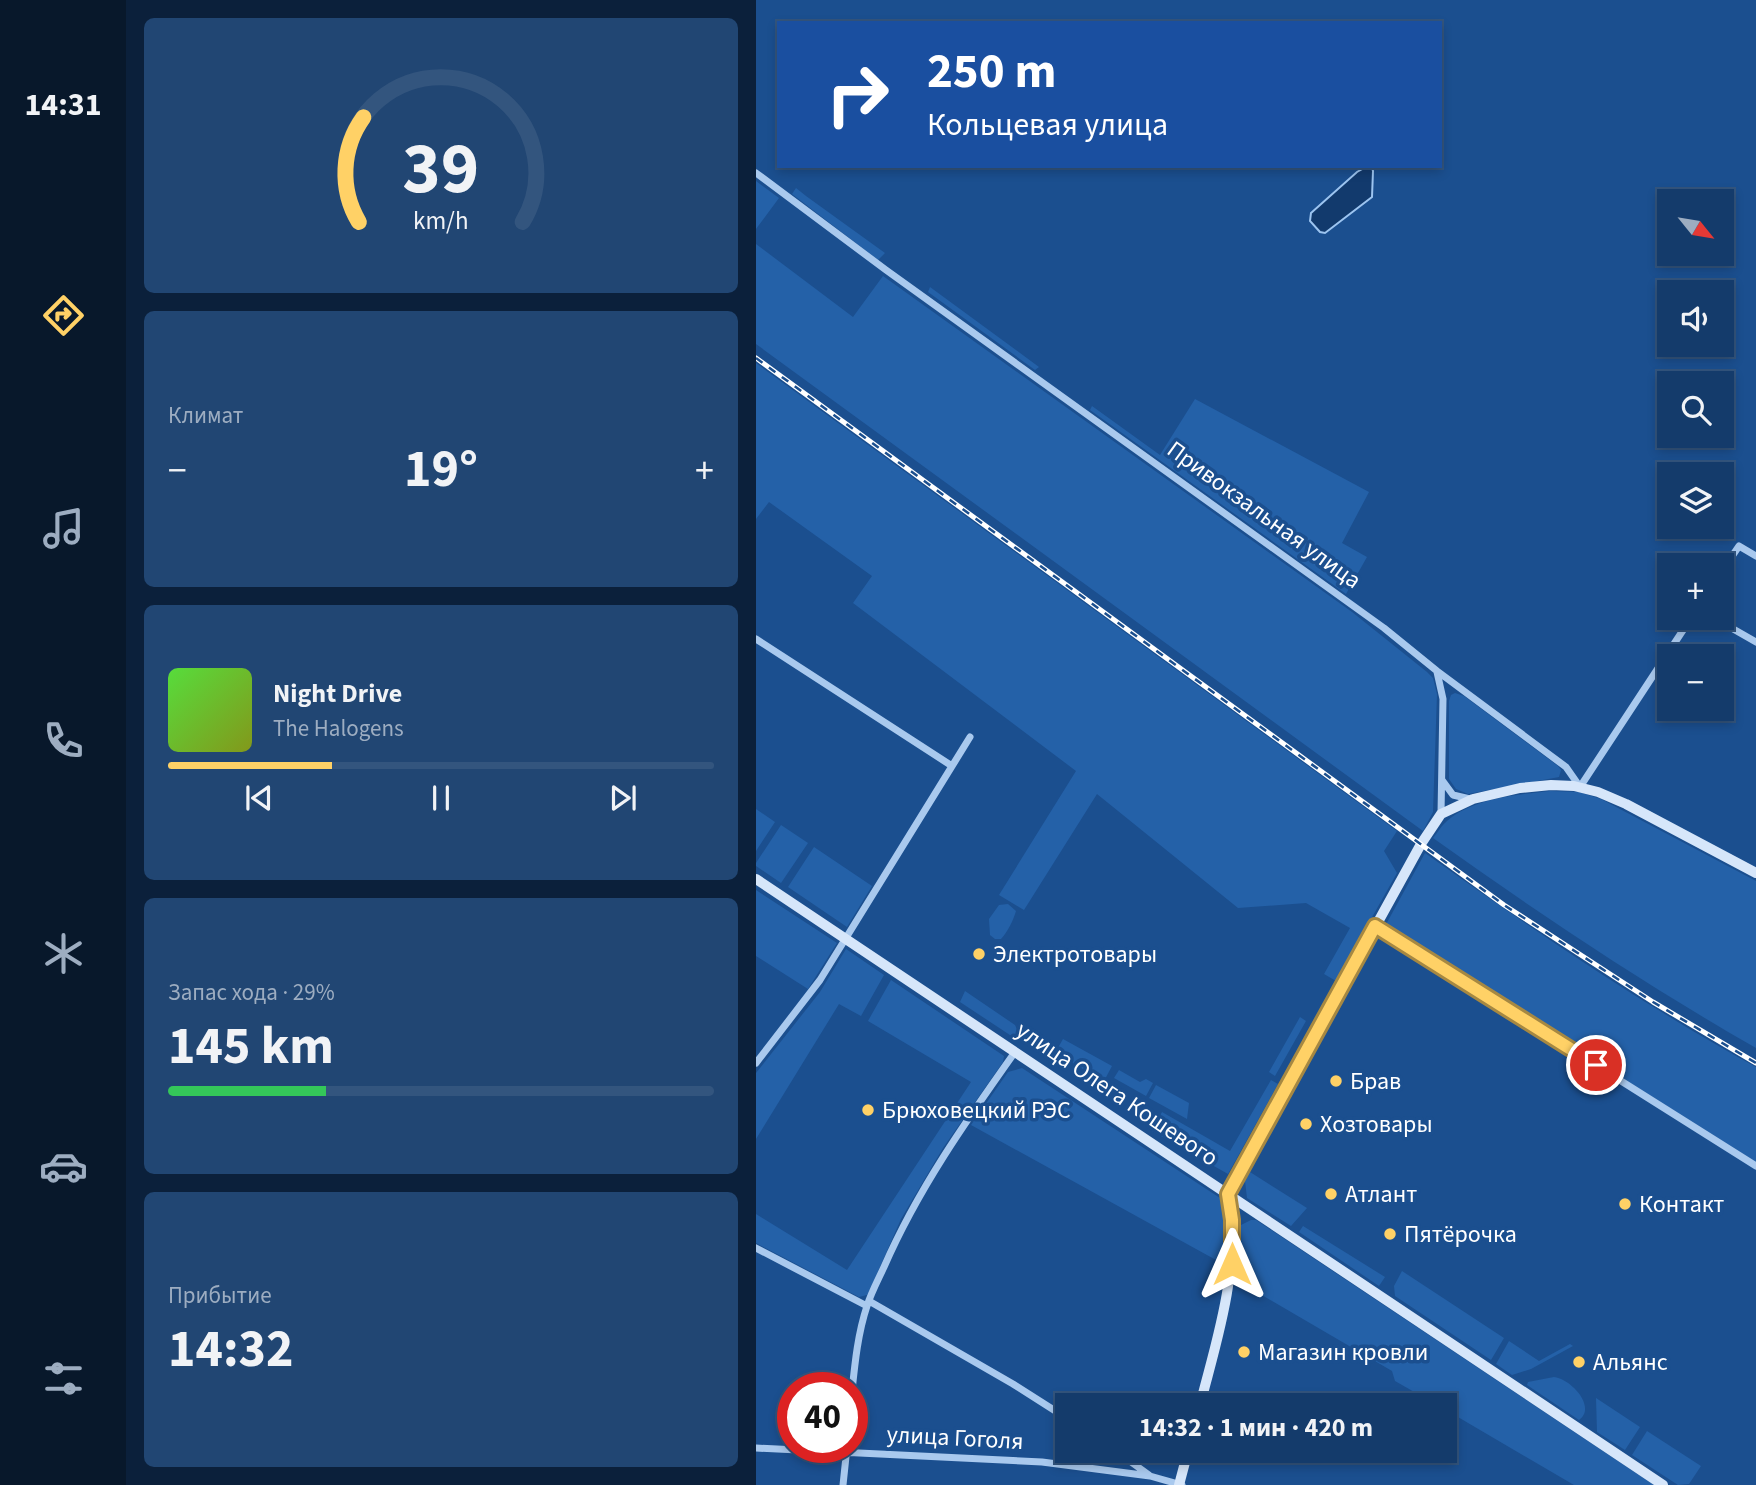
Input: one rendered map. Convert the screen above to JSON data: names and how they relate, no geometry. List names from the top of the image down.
{
  "streets": {
    "main road": ["Привокзальная улица", "улица Олега Кошевого"],
    "street": ["улица Гоголя"]
  },
  "places": [
    "Электротовары",
    "Брав",
    "Брюховецкий РЭС",
    "Хозтовары",
    "Атлант",
    "Контакт",
    "Пятёрочка",
    "Магазин кровли",
    "Альянс"
  ],
  "north": "bottom right",
  "page": {
    "tabs": "14:31",
    "turn": ["250 m", "Кольцевая улица"],
    "map_buttons": ["+", "−"],
    "tile": [
      "Климат",
      ["Запас хода · 29%", "145 km"],
      ["Прибытие", "14:32"]
    ],
    "heat": ["−", "19°", "+"],
    "song": ["Night Drive", "The Halogens"],
    "limit": "40",
    "trip": "14:32 · 1 мин · 420 m",
    "gauge": ["39", "km/h"]
  }
}
